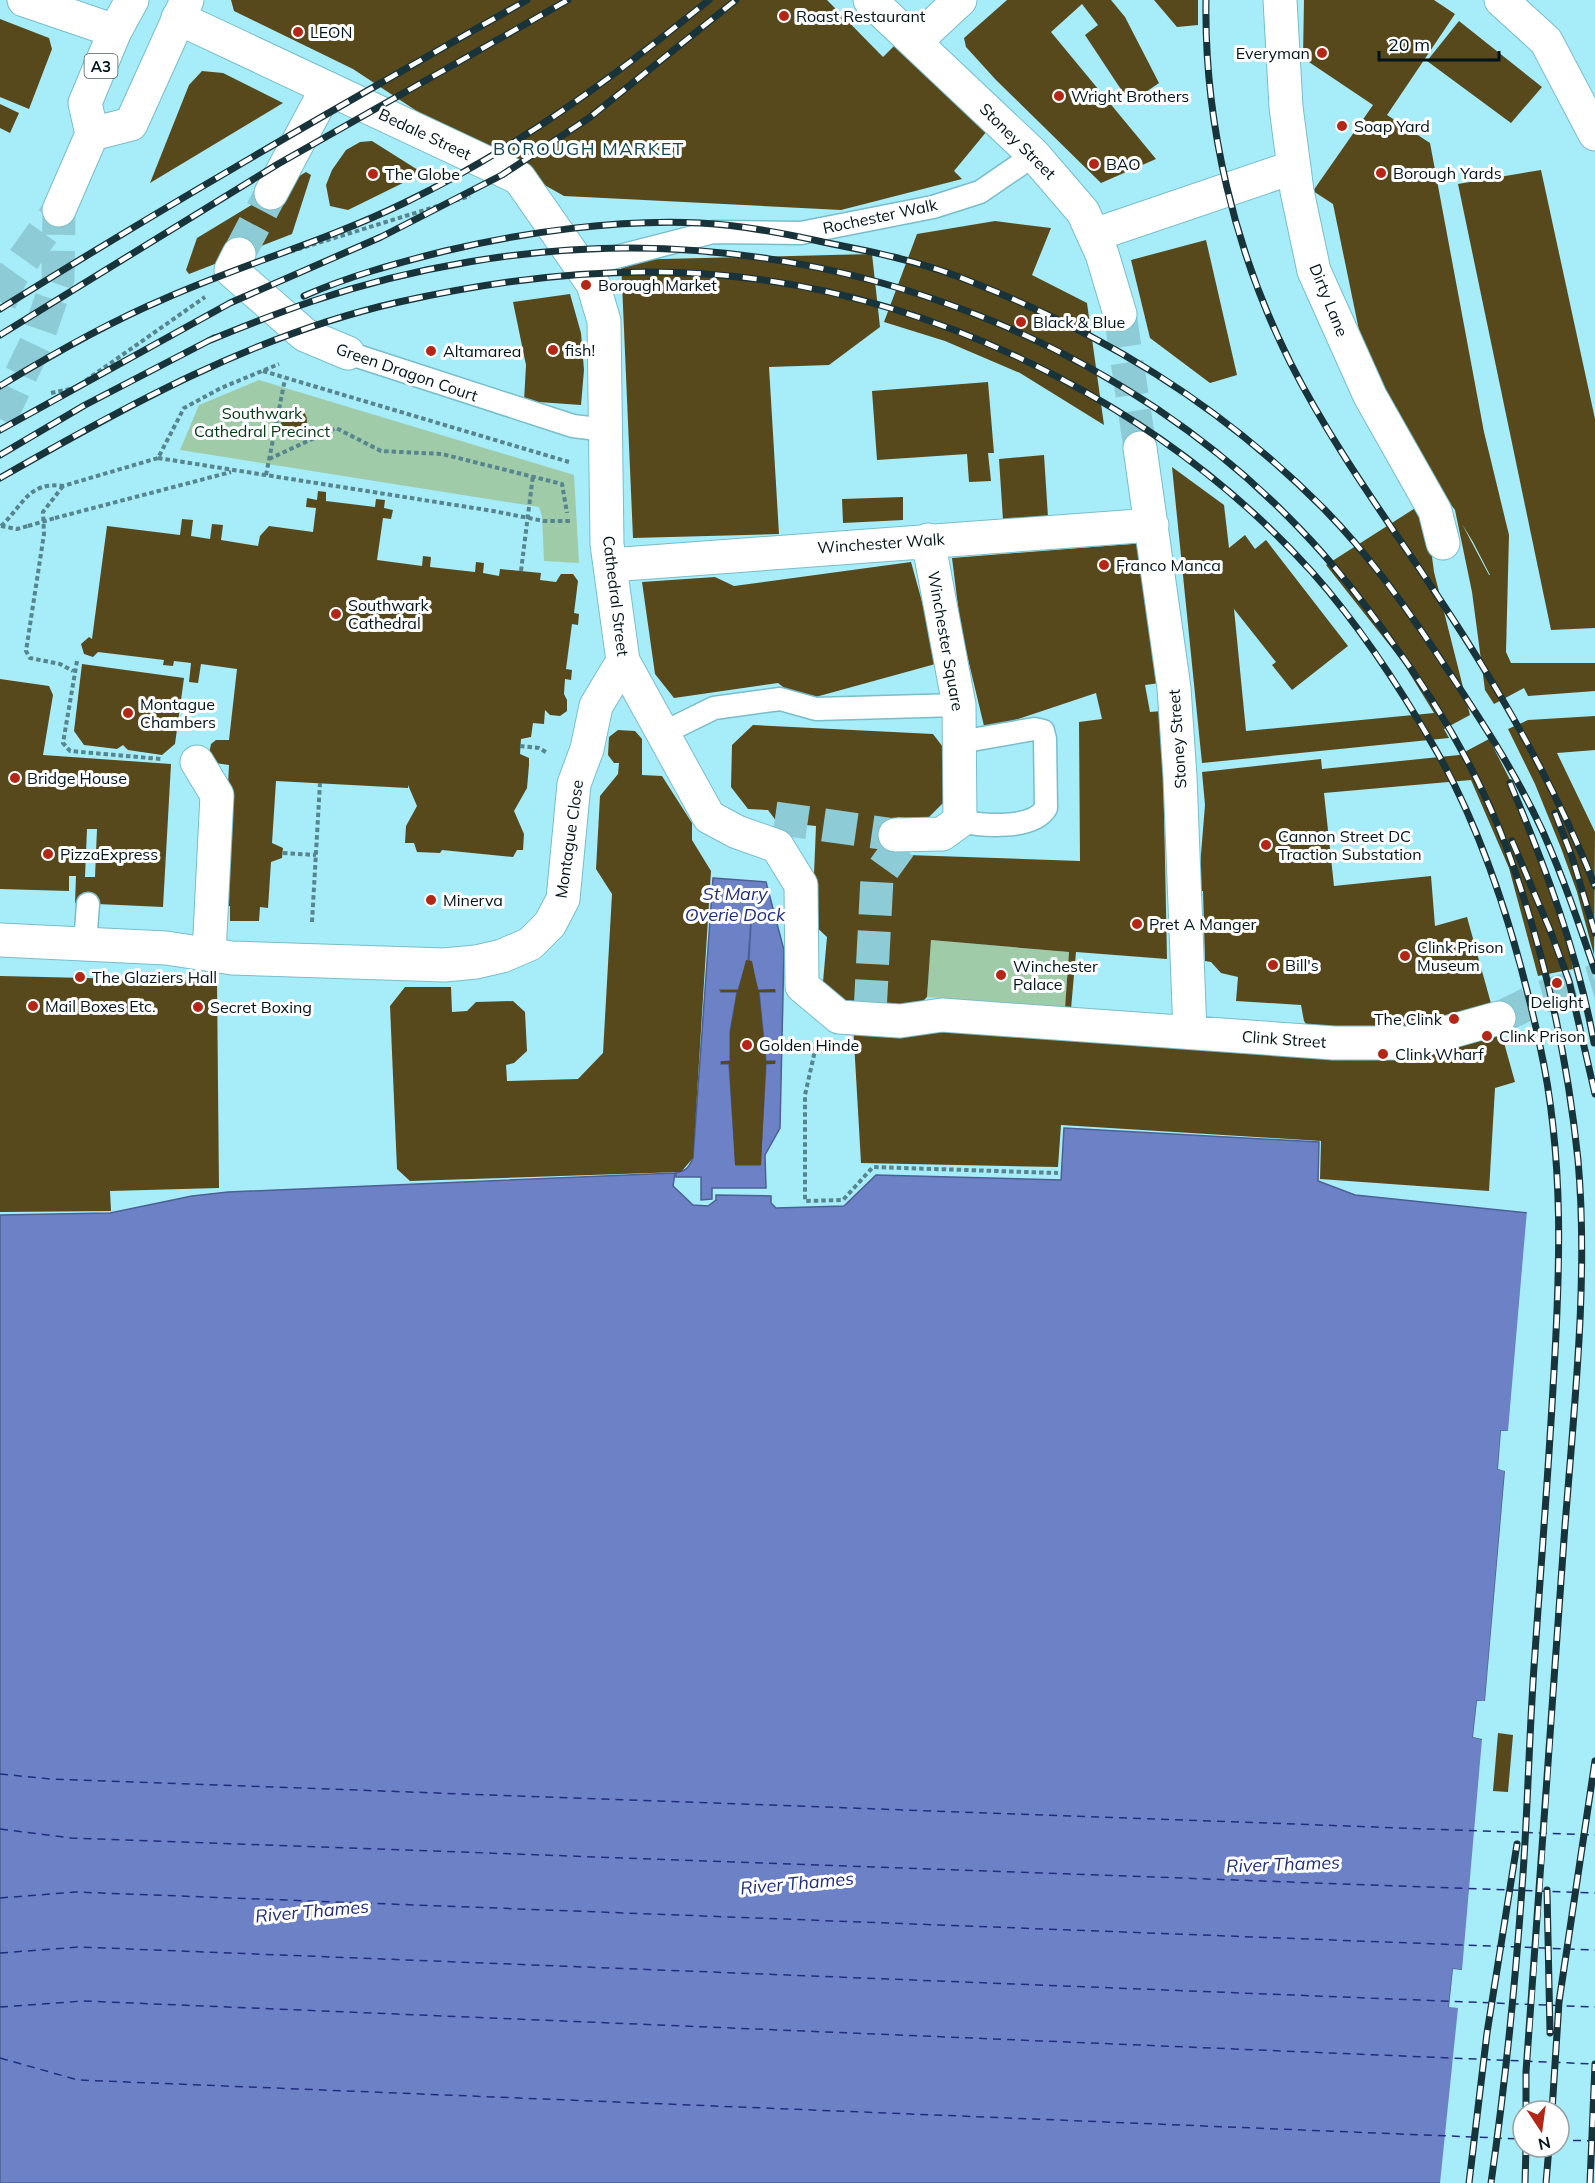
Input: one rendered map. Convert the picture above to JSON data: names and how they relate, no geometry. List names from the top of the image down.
{
  "streets": {
    "street": [
      "A3",
      "Bedale Street",
      "Stoney Street",
      "Dirty Lane",
      "Green Dragon Court",
      "Winchester Walk",
      "Cathedral Street",
      "Winchester Square",
      "Montague Close",
      "Clink Street"
    ],
    "lane": ["Rochester Walk"]
  },
  "crossings": [
    ["Bedale Street", "Rochester Walk"],
    ["Bedale Street", "Green Dragon Court"],
    ["Bedale Street", "Cathedral Street"],
    ["Stoney Street", "Rochester Walk"],
    ["Stoney Street", "Winchester Walk"],
    ["Stoney Street", "Clink Street"],
    ["Green Dragon Court", "Cathedral Street"],
    ["Winchester Walk", "Cathedral Street"],
    ["Winchester Walk", "Winchester Square"],
    ["Cathedral Street", "Montague Close"]
  ],
  "districts": ["BOROUGH MARKET"],
  "water": ["St Mary Overie Dock", "River Thames"],
  "parks": ["Southwark Cathedral Precinct"],
  "places": [
    "Roast Restaurant",
    "LEON",
    "Everyman",
    "Wright Brothers",
    "Soap Yard",
    "BAO",
    "Borough Yards",
    "The Globe",
    "Borough Market",
    "Black & Blue",
    "fish!",
    "Altamarea",
    "Franco Manca",
    "Southwark Cathedral",
    "Montague Chambers",
    "Bridge House",
    "Cannon Street DC Traction Substation",
    "PizzaExpress",
    "Minerva",
    "Pret A Manger",
    "Clink Prison Museum",
    "Bill's",
    "Winchester Palace",
    "The Glaziers Hall",
    "Delight",
    "Mail Boxes Etc.",
    "Secret Boxing",
    "The Clink",
    "Clink Prison",
    "Golden Hinde",
    "Clink Wharf"
  ],
  "scale_bar": "20 m",
  "north": "bottom"
}
